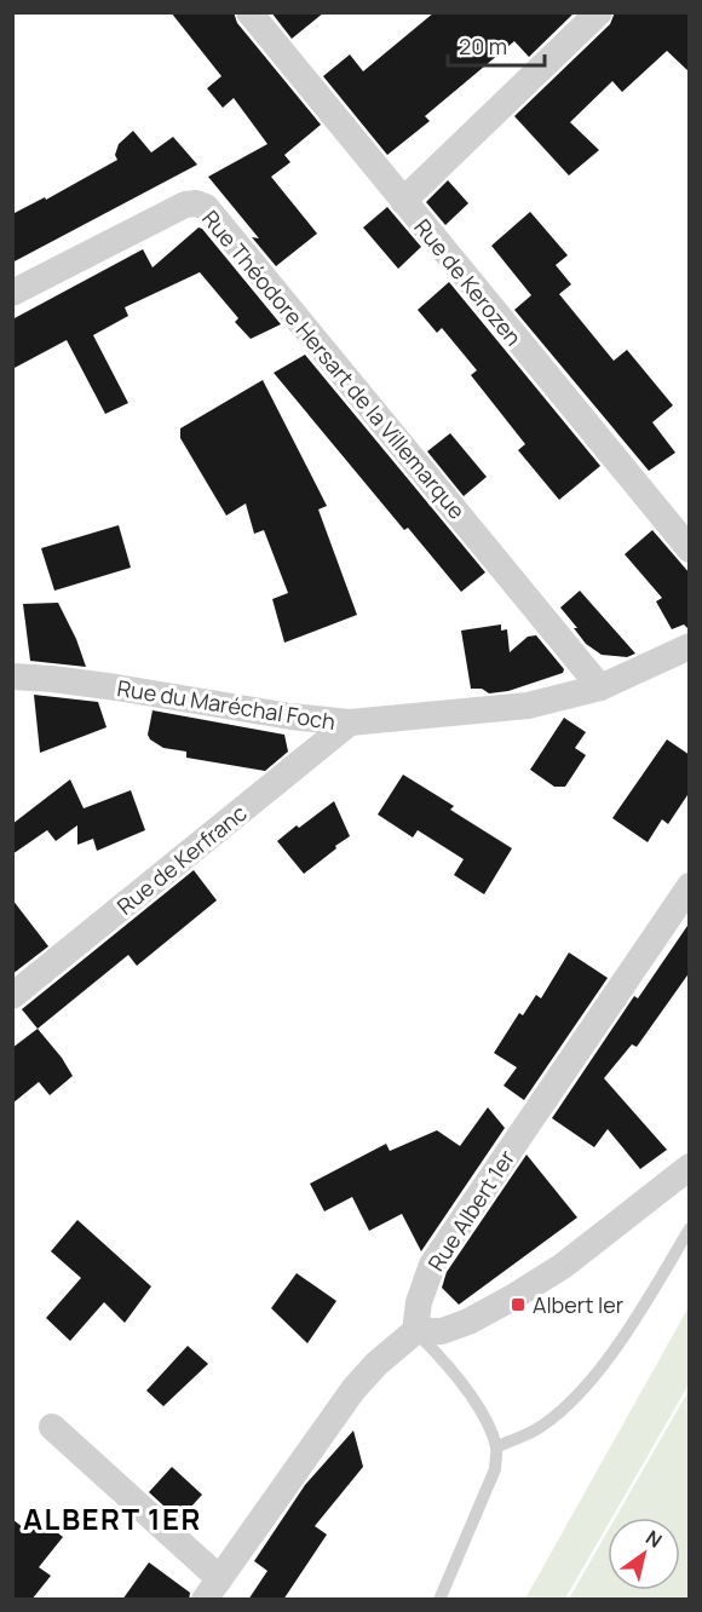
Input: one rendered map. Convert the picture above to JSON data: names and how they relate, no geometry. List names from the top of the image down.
{
  "streets": {
    "street": [
      "Rue de Kerozen",
      "Rue Théodore Hersart de la Villemarque",
      "Rue du Maréchal Foch",
      "Rue de Kerfranc",
      "Rue Albert 1er"
    ]
  },
  "crossings": [
    ["Rue Théodore Hersart de la Villemarque", "Rue du Maréchal Foch"],
    ["Rue du Maréchal Foch", "Rue de Kerfranc"]
  ],
  "districts": ["ALBERT 1ER"],
  "places": {
    "transit": ["Albert Ier"]
  },
  "scale_bar": "20 m",
  "north": "top right"
}
